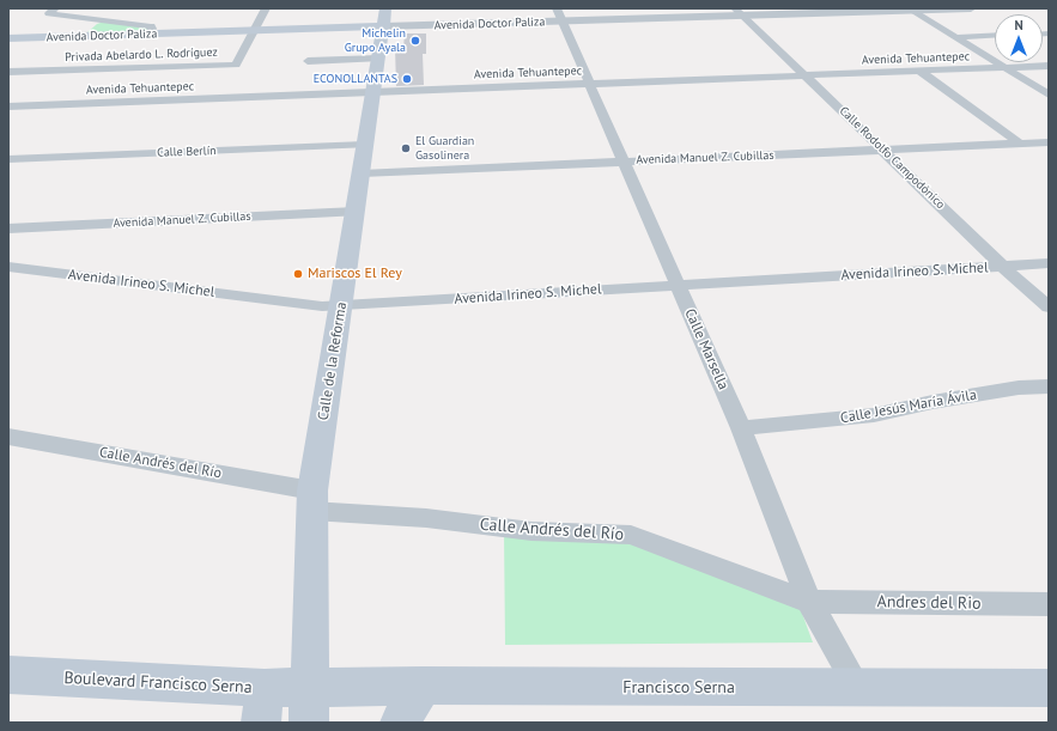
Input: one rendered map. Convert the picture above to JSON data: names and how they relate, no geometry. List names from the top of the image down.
{
  "streets": {
    "main road": [
      "Avenida Doctor Paliza",
      "Calle de la Reforma",
      "Boulevard Francisco Serna",
      "Francisco Serna"
    ],
    "street": [
      "Privada Abelardo L. Rodríguez",
      "Avenida Tehuantepec",
      "Calle Berlín",
      "Avenida Manuel Z. Cubillas",
      "Calle Rodolfo Campodónico",
      "Avenida Irineo S. Michel",
      "Calle Marsella",
      "Calle Jesús María Ávila",
      "Calle Andrés del Río",
      "Andres del Rio"
    ]
  },
  "crossings": [
    ["Avenida Doctor Paliza", "Privada Abelardo L. Rodríguez"],
    ["Avenida Doctor Paliza", "Calle Rodolfo Campodónico"],
    ["Avenida Doctor Paliza", "Calle Marsella"],
    ["Avenida Doctor Paliza", "Calle de la Reforma"],
    ["Avenida Tehuantepec", "Calle Rodolfo Campodónico"],
    ["Avenida Tehuantepec", "Calle Marsella"],
    ["Avenida Tehuantepec", "Calle de la Reforma"],
    ["Calle Berlín", "Calle de la Reforma"],
    ["Avenida Manuel Z. Cubillas", "Calle Rodolfo Campodónico"],
    ["Avenida Manuel Z. Cubillas", "Calle Marsella"],
    ["Avenida Manuel Z. Cubillas", "Calle de la Reforma"],
    ["Calle Rodolfo Campodónico", "Avenida Irineo S. Michel"],
    ["Avenida Irineo S. Michel", "Calle Marsella"],
    ["Avenida Irineo S. Michel", "Calle de la Reforma"],
    ["Calle Marsella", "Calle Jesús María Ávila"],
    ["Calle Marsella", "Calle Andrés del Río"],
    ["Calle Marsella", "Andres del Rio"],
    ["Calle Marsella", "Francisco Serna"],
    ["Calle de la Reforma", "Calle Andrés del Río"],
    ["Calle de la Reforma", "Boulevard Francisco Serna"],
    ["Calle de la Reforma", "Francisco Serna"],
    ["Calle Andrés del Río", "Andres del Rio"],
    ["Boulevard Francisco Serna", "Francisco Serna"]
  ],
  "places": [
    "Michelin Grupo Ayala",
    "ECONOLLANTAS",
    "El Guardian Gasolinera",
    "Mariscos El Rey"
  ],
  "north": "top"
}
